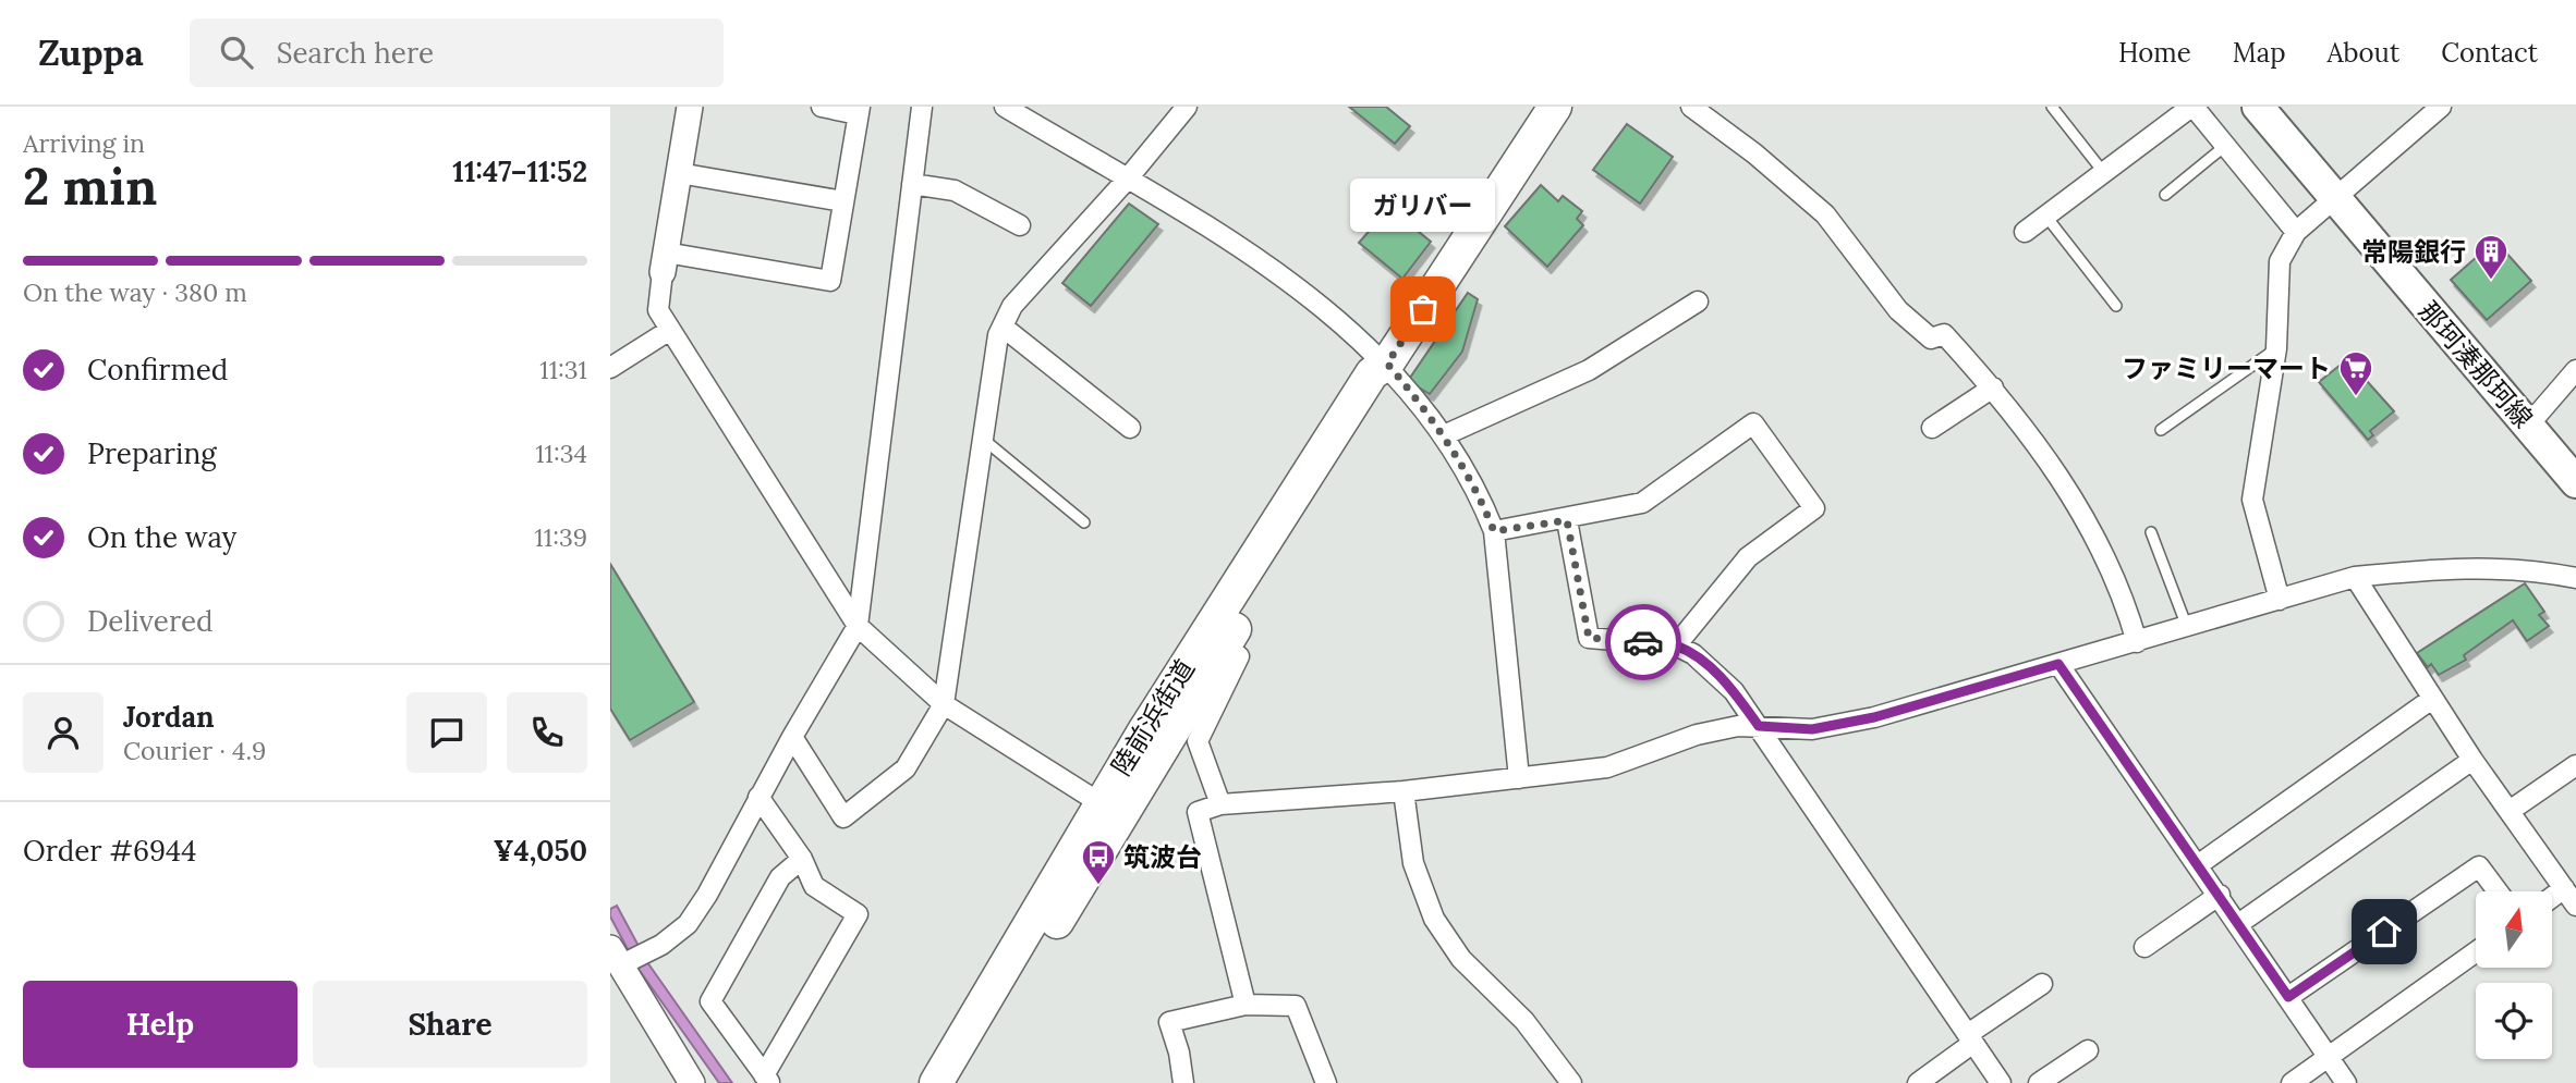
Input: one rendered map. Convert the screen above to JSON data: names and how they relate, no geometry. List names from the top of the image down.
{
  "streets": {
    "highway": ["陸前浜街道"],
    "main road": ["那珂湊那珂線"]
  },
  "places": {
    "building": ["常陽銀行"],
    "other": ["ガリバー"],
    "supermarket": ["ファミリーマート"],
    "bus stop": ["筑波台"]
  },
  "north": "top",
  "page": {
    "header": "Zuppa",
    "search": "Search here",
    "nav": [
      "Home",
      "Map",
      "About",
      "Contact"
    ],
    "heading": ["2 min", "Arriving in", "11:47–11:52"],
    "panel": [
      "Jordan",
      "Courier · 4.9",
      "Order #6944",
      "¥4,050"
    ],
    "bubble": "ガリバー",
    "bar": "On the way · 380 m",
    "list": [
      ["Confirmed", "11:31"],
      ["Preparing", "11:34"],
      ["On the way", "11:39"],
      "Delivered"
    ],
    "buttons": ["Help", "Share"]
  }
}
